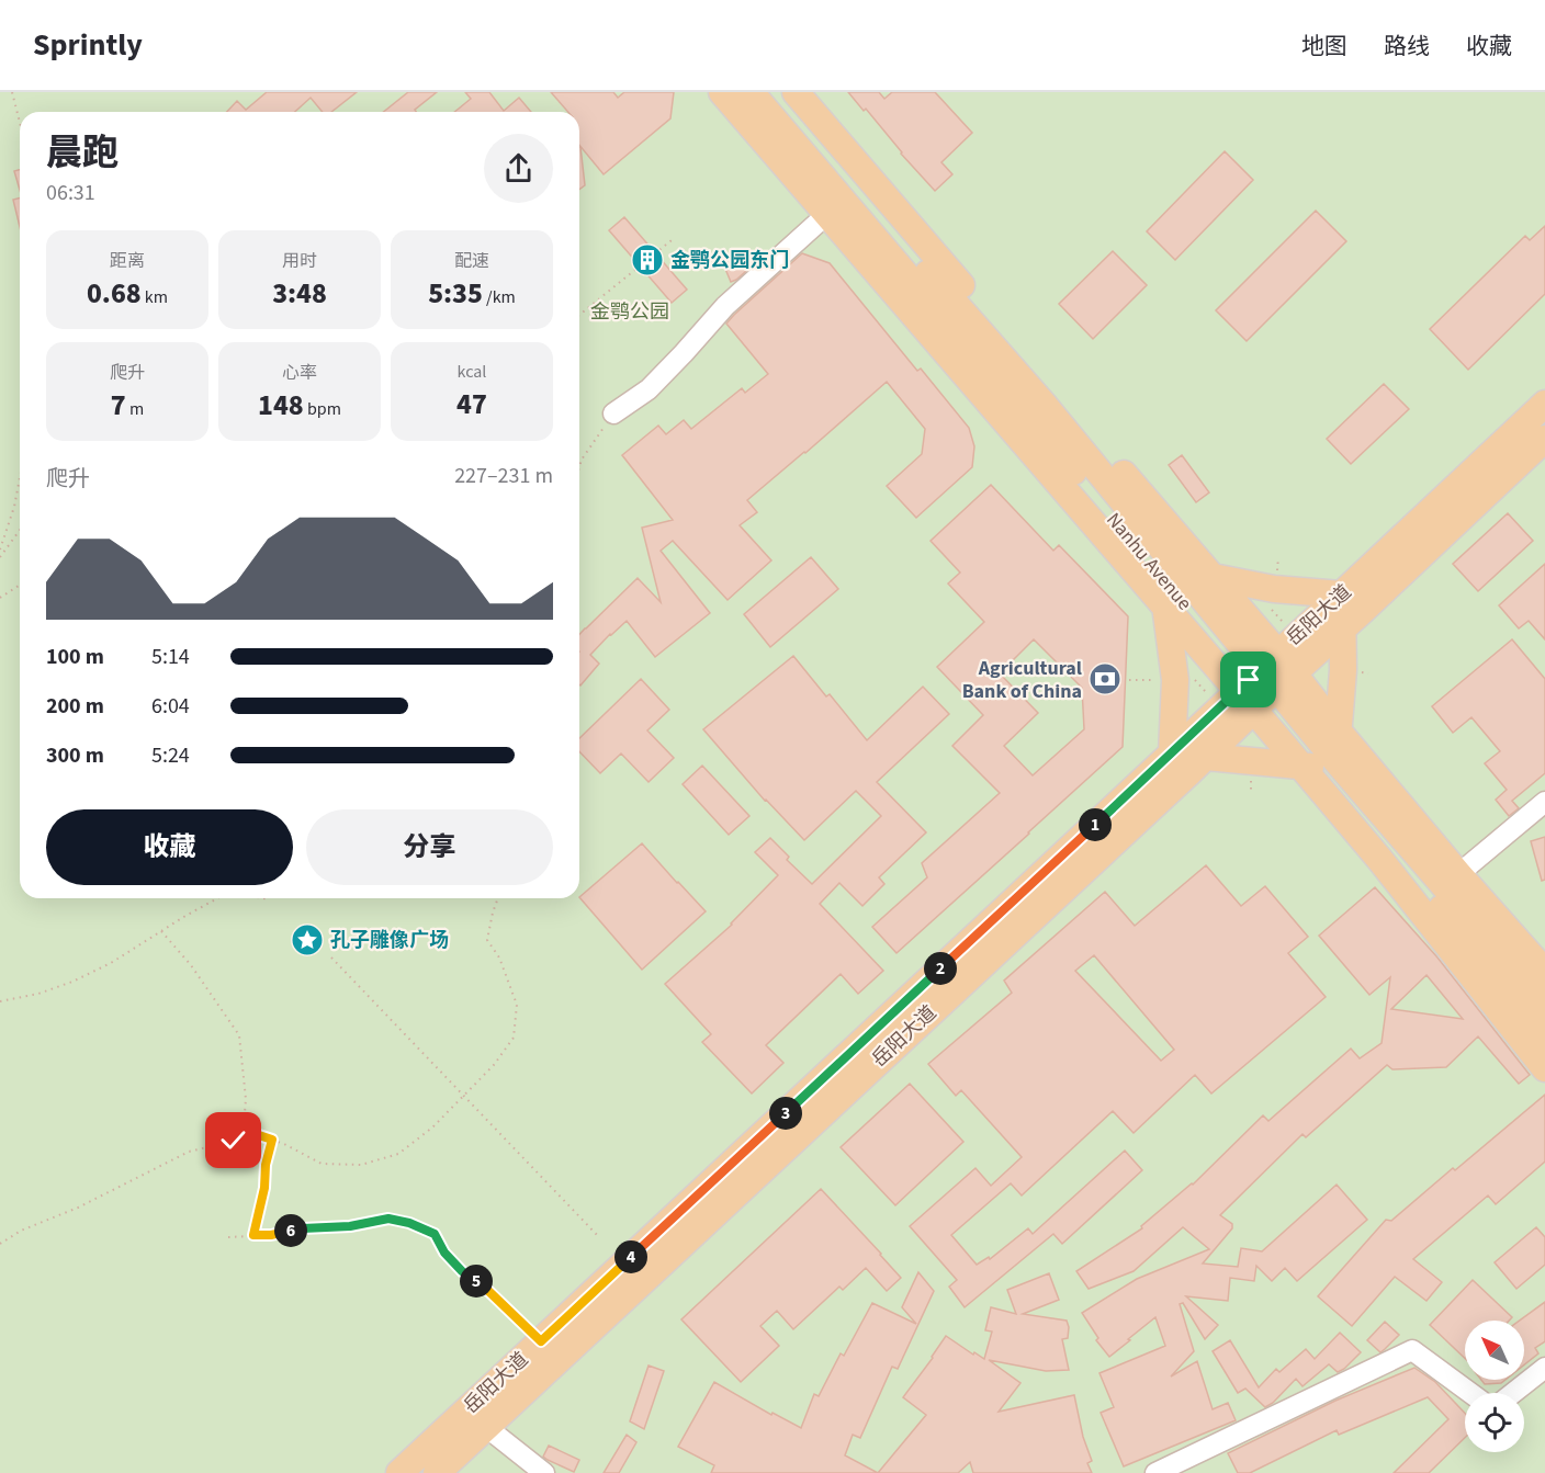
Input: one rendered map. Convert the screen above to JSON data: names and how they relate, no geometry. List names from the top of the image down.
{
  "streets": {
    "main road": ["Nanhu Avenue", "岳阳大道"]
  },
  "crossings": [
    ["Nanhu Avenue", "岳阳大道"]
  ],
  "parks": ["金鹗公园"],
  "places": {
    "building": ["金鹗公园东门"],
    "bank": ["Agricultural Bank of China"],
    "place": ["孔子雕像广场"]
  },
  "north": "top left",
  "page": {
    "header": "Sprintly",
    "nav": ["地图", "路线", "收藏"],
    "heading": ["晨跑", "06:31"],
    "stats": [
      ["距离", "0.68 km"],
      ["用时", "3:48"],
      ["配速", "5:35 /km"],
      ["爬升", "7 m"],
      ["心率", "148 bpm"],
      ["kcal", "47"]
    ],
    "chart": ["爬升", "227–231 m"],
    "list": [
      {
        "name": "100 m",
        "note": "5:14"
      },
      {
        "name": "200 m",
        "note": "6:04"
      },
      {
        "name": "300 m",
        "note": "5:24"
      }
    ],
    "buttons": ["收藏", "分享"],
    "pins": [
      "1",
      "2",
      "3",
      "6",
      "4",
      "5"
    ]
  }
}
